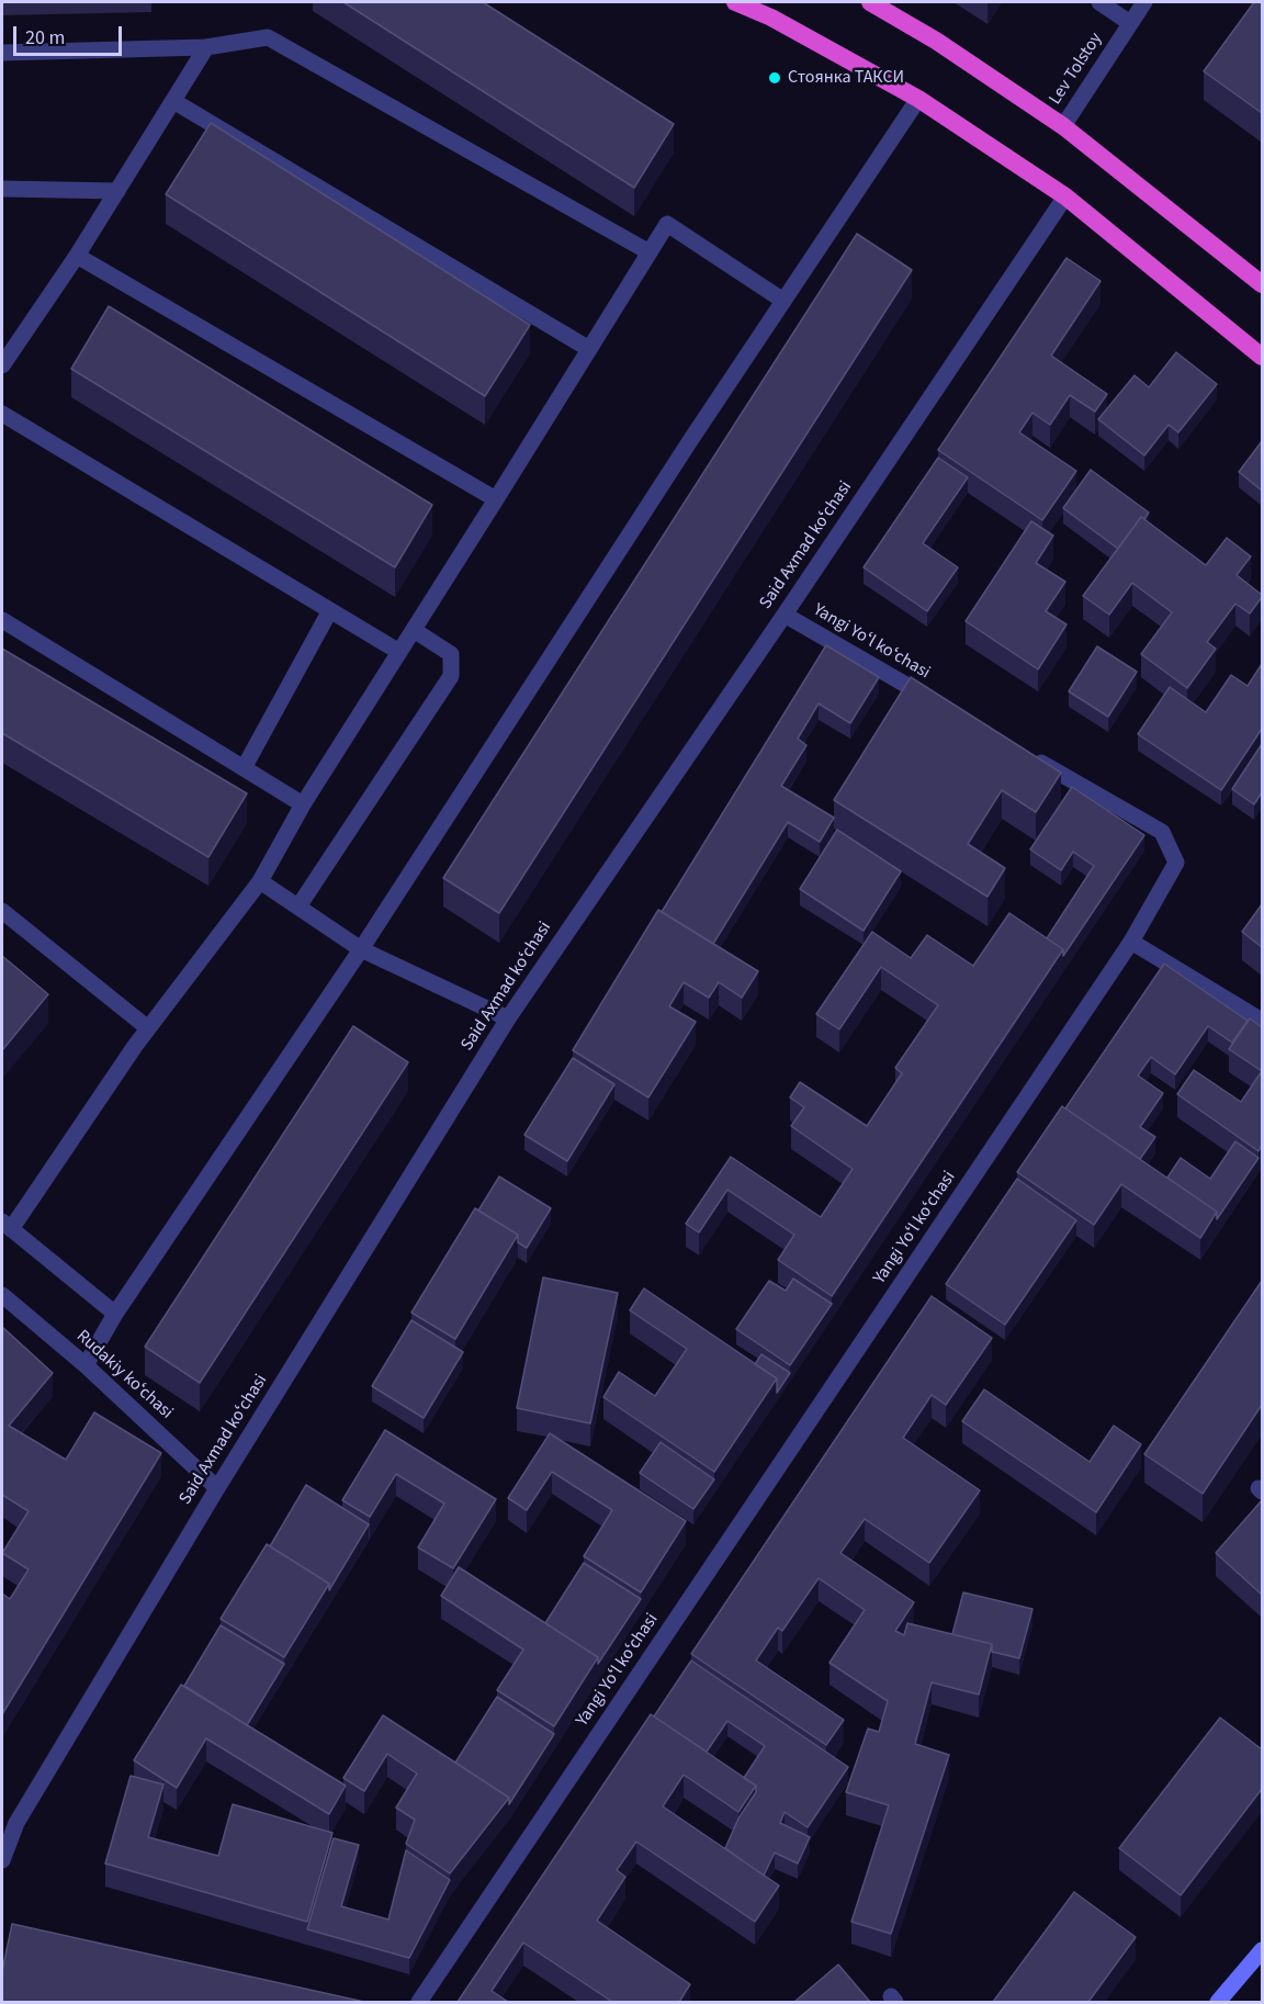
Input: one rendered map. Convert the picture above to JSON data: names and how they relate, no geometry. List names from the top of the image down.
{
  "streets": {
    "street": [
      "Lev Tolstoy",
      "Said Axmad koʻchasi",
      "Yangi Yoʻl koʻchasi",
      "Rudakiy koʻchasi"
    ]
  },
  "crossings": [
    ["Said Axmad koʻchasi", "Yangi Yoʻl koʻchasi"],
    ["Said Axmad koʻchasi", "Rudakiy koʻchasi"]
  ],
  "places": ["Стоянка ТАКСИ"],
  "scale_bar": "20 m"
}
